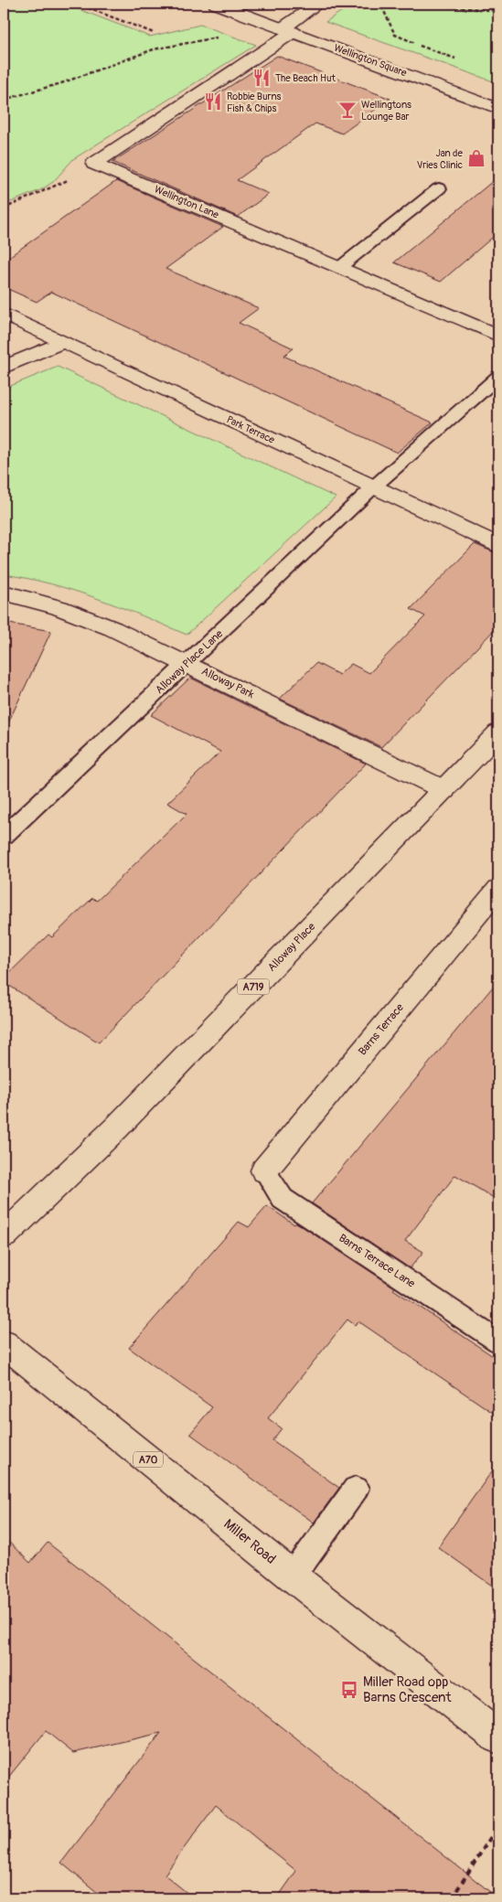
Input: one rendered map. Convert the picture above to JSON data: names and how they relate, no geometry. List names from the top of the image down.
{
  "streets": {
    "street": [
      "Wellington Square",
      "Wellington Lane",
      "Park Terrace",
      "Alloway Park",
      "Alloway Place",
      "A719",
      "Barns Terrace",
      "A70",
      "Miller Road"
    ],
    "lane": ["Alloway Place Lane", "Barns Terrace Lane"]
  },
  "crossings": [
    ["Park Terrace", "Alloway Place Lane"],
    ["Alloway Place Lane", "Alloway Park"],
    ["Alloway Park", "Alloway Place"],
    ["Barns Terrace", "Barns Terrace Lane"]
  ],
  "places": {
    "restaurant": ["The Beach Hut", "Robbie Burns Fish & Chips"],
    "bar": ["Wellingtons Lounge Bar"],
    "shop": ["Jan de Vries Clinic"],
    "bus stop": ["Miller Road opp Barns Crescent"]
  }
}
